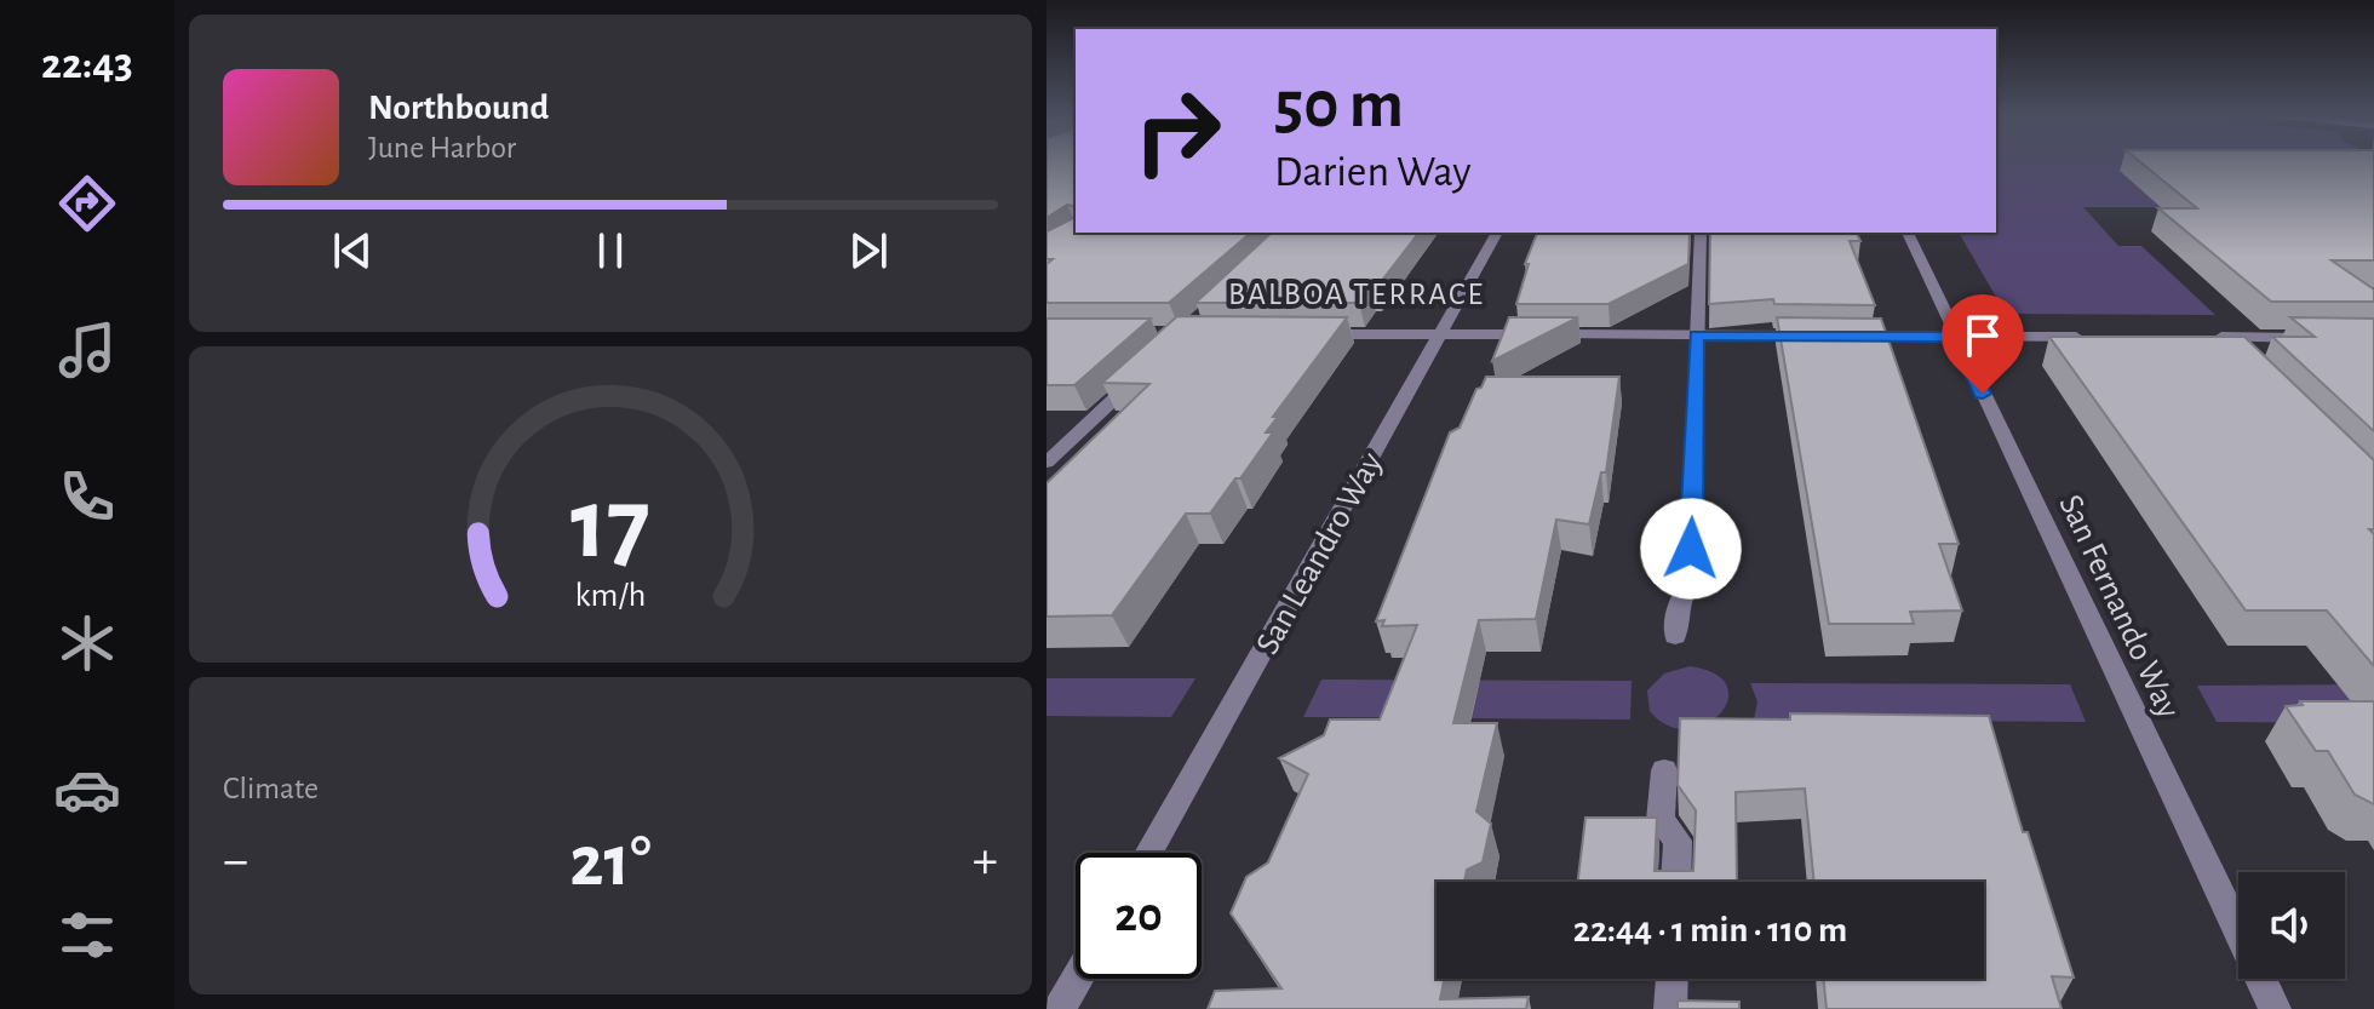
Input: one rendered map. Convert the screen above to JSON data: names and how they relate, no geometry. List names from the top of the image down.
{
  "streets": {
    "street": ["San Leandro Way", "San Fernando Way"]
  },
  "districts": ["BALBOA TERRACE"],
  "page": {
    "tabs": "22:43",
    "turn": ["50 m", "Darien Way"],
    "song": ["Northbound", "June Harbor"],
    "tile": "Climate",
    "heat": ["−", "21°", "+"],
    "limit": "20",
    "trip": "22:44 · 1 min · 110 m",
    "gauge": ["17", "km/h"]
  }
}
